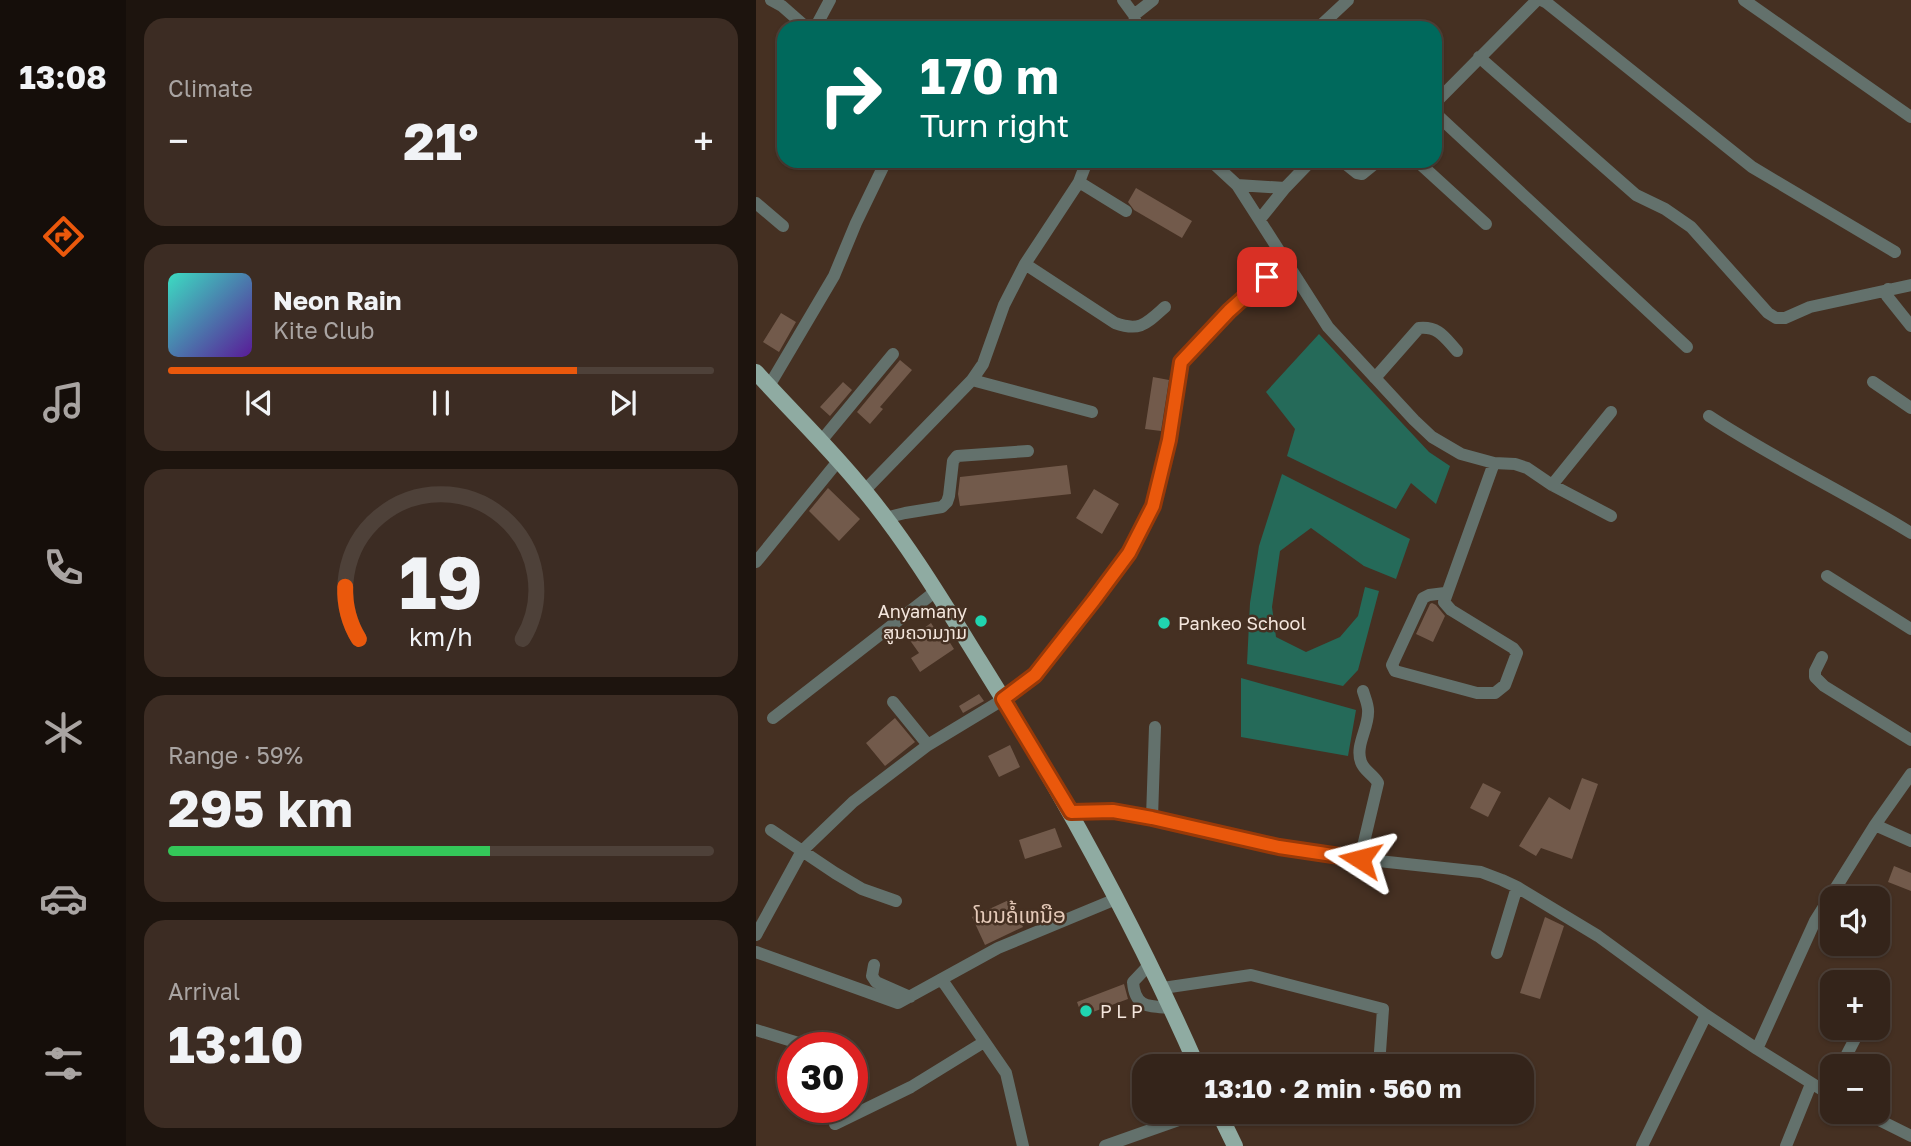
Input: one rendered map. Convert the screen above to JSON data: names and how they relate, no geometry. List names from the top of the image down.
{
  "districts": ["ໂນນຄໍ້ເຫນືອ"],
  "places": ["Anyamany ສູນຄວາມງາມ", "Pankeo School", "P L P"],
  "page": {
    "tabs": "13:08",
    "tile": [
      "Climate",
      ["Range · 59%", "295 km"],
      ["Arrival", "13:10"]
    ],
    "turn": ["170 m", "Turn right"],
    "heat": ["−", "21°", "+"],
    "song": ["Neon Rain", "Kite Club"],
    "map_buttons": ["+", "−"],
    "limit": "30",
    "trip": "13:10 · 2 min · 560 m",
    "gauge": ["19", "km/h"]
  }
}
